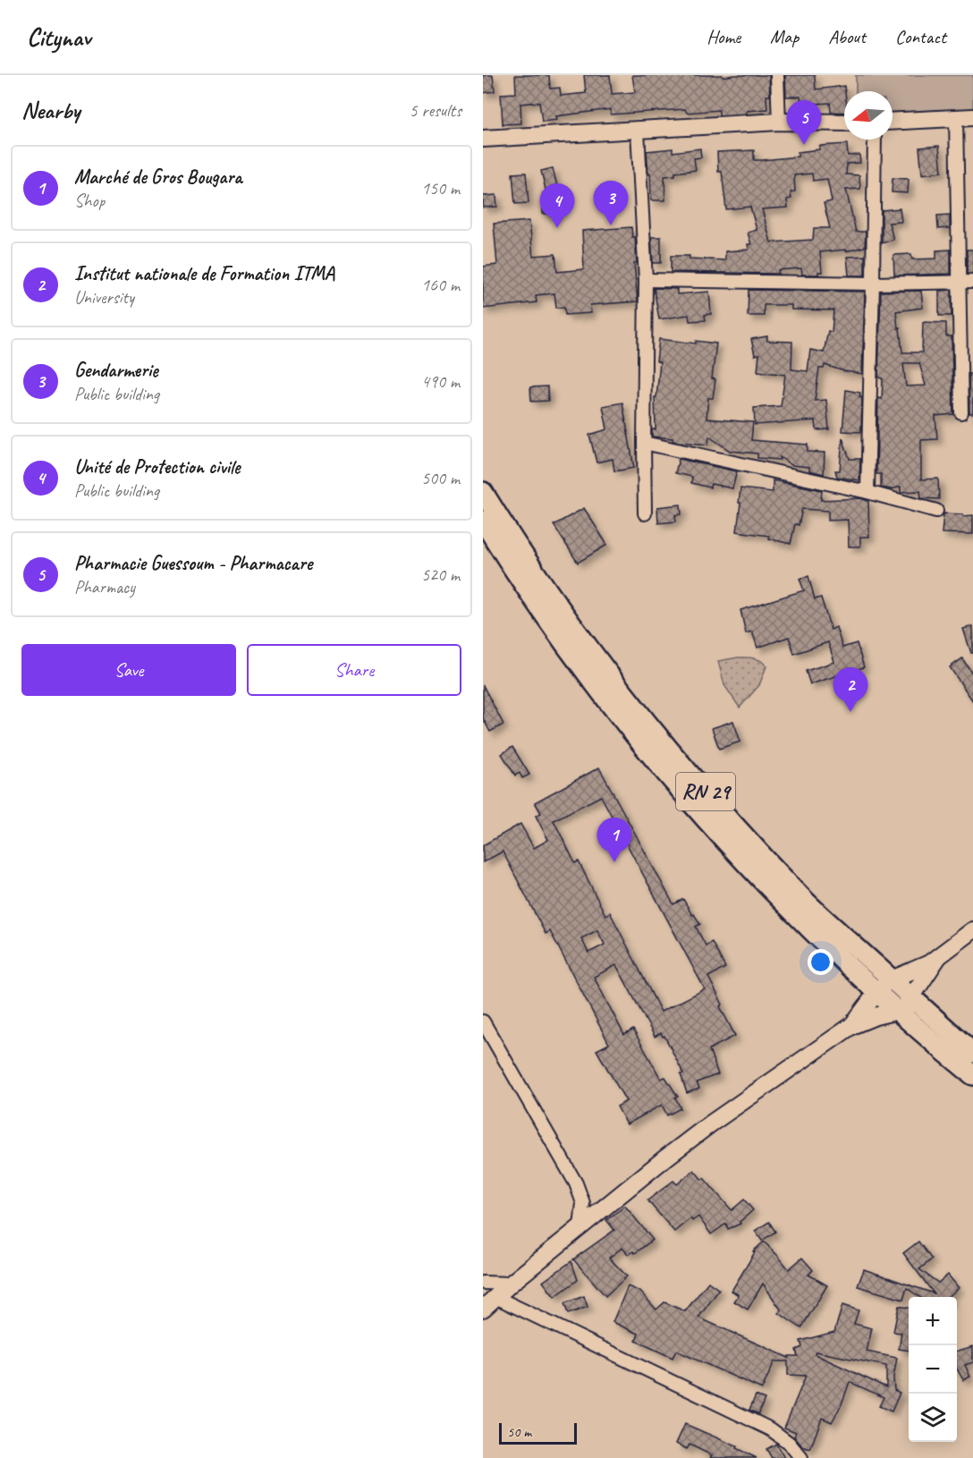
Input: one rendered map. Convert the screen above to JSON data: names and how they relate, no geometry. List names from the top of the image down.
{
  "streets": {
    "highway": ["RN 29"]
  },
  "scale_bar": "50 m",
  "north": "left",
  "page": {
    "header": "Citynav",
    "nav": [
      "Home",
      "Map",
      "About",
      "Contact"
    ],
    "heading": ["Nearby", "5 results"],
    "pins": [
      "5",
      "3",
      "4",
      "2",
      "1"
    ],
    "list": [
      {
        "mark": "1",
        "name": "Marché de Gros Bougara",
        "note": "Shop",
        "value": "150 m"
      },
      {
        "mark": "2",
        "name": "Institut nationale de Formation ITMA",
        "note": "University",
        "value": "160 m"
      },
      {
        "mark": "3",
        "name": "Gendarmerie",
        "note": "Public building",
        "value": "490 m"
      },
      {
        "mark": "4",
        "name": "Unité de Protection civile",
        "note": "Public building",
        "value": "500 m"
      },
      {
        "mark": "5",
        "name": "Pharmacie Guessoum - Pharmacare",
        "note": "Pharmacy",
        "value": "520 m"
      }
    ],
    "buttons": ["Save", "Share"],
    "map_buttons": ["+", "−"],
    "scale": "50 m"
  }
}
